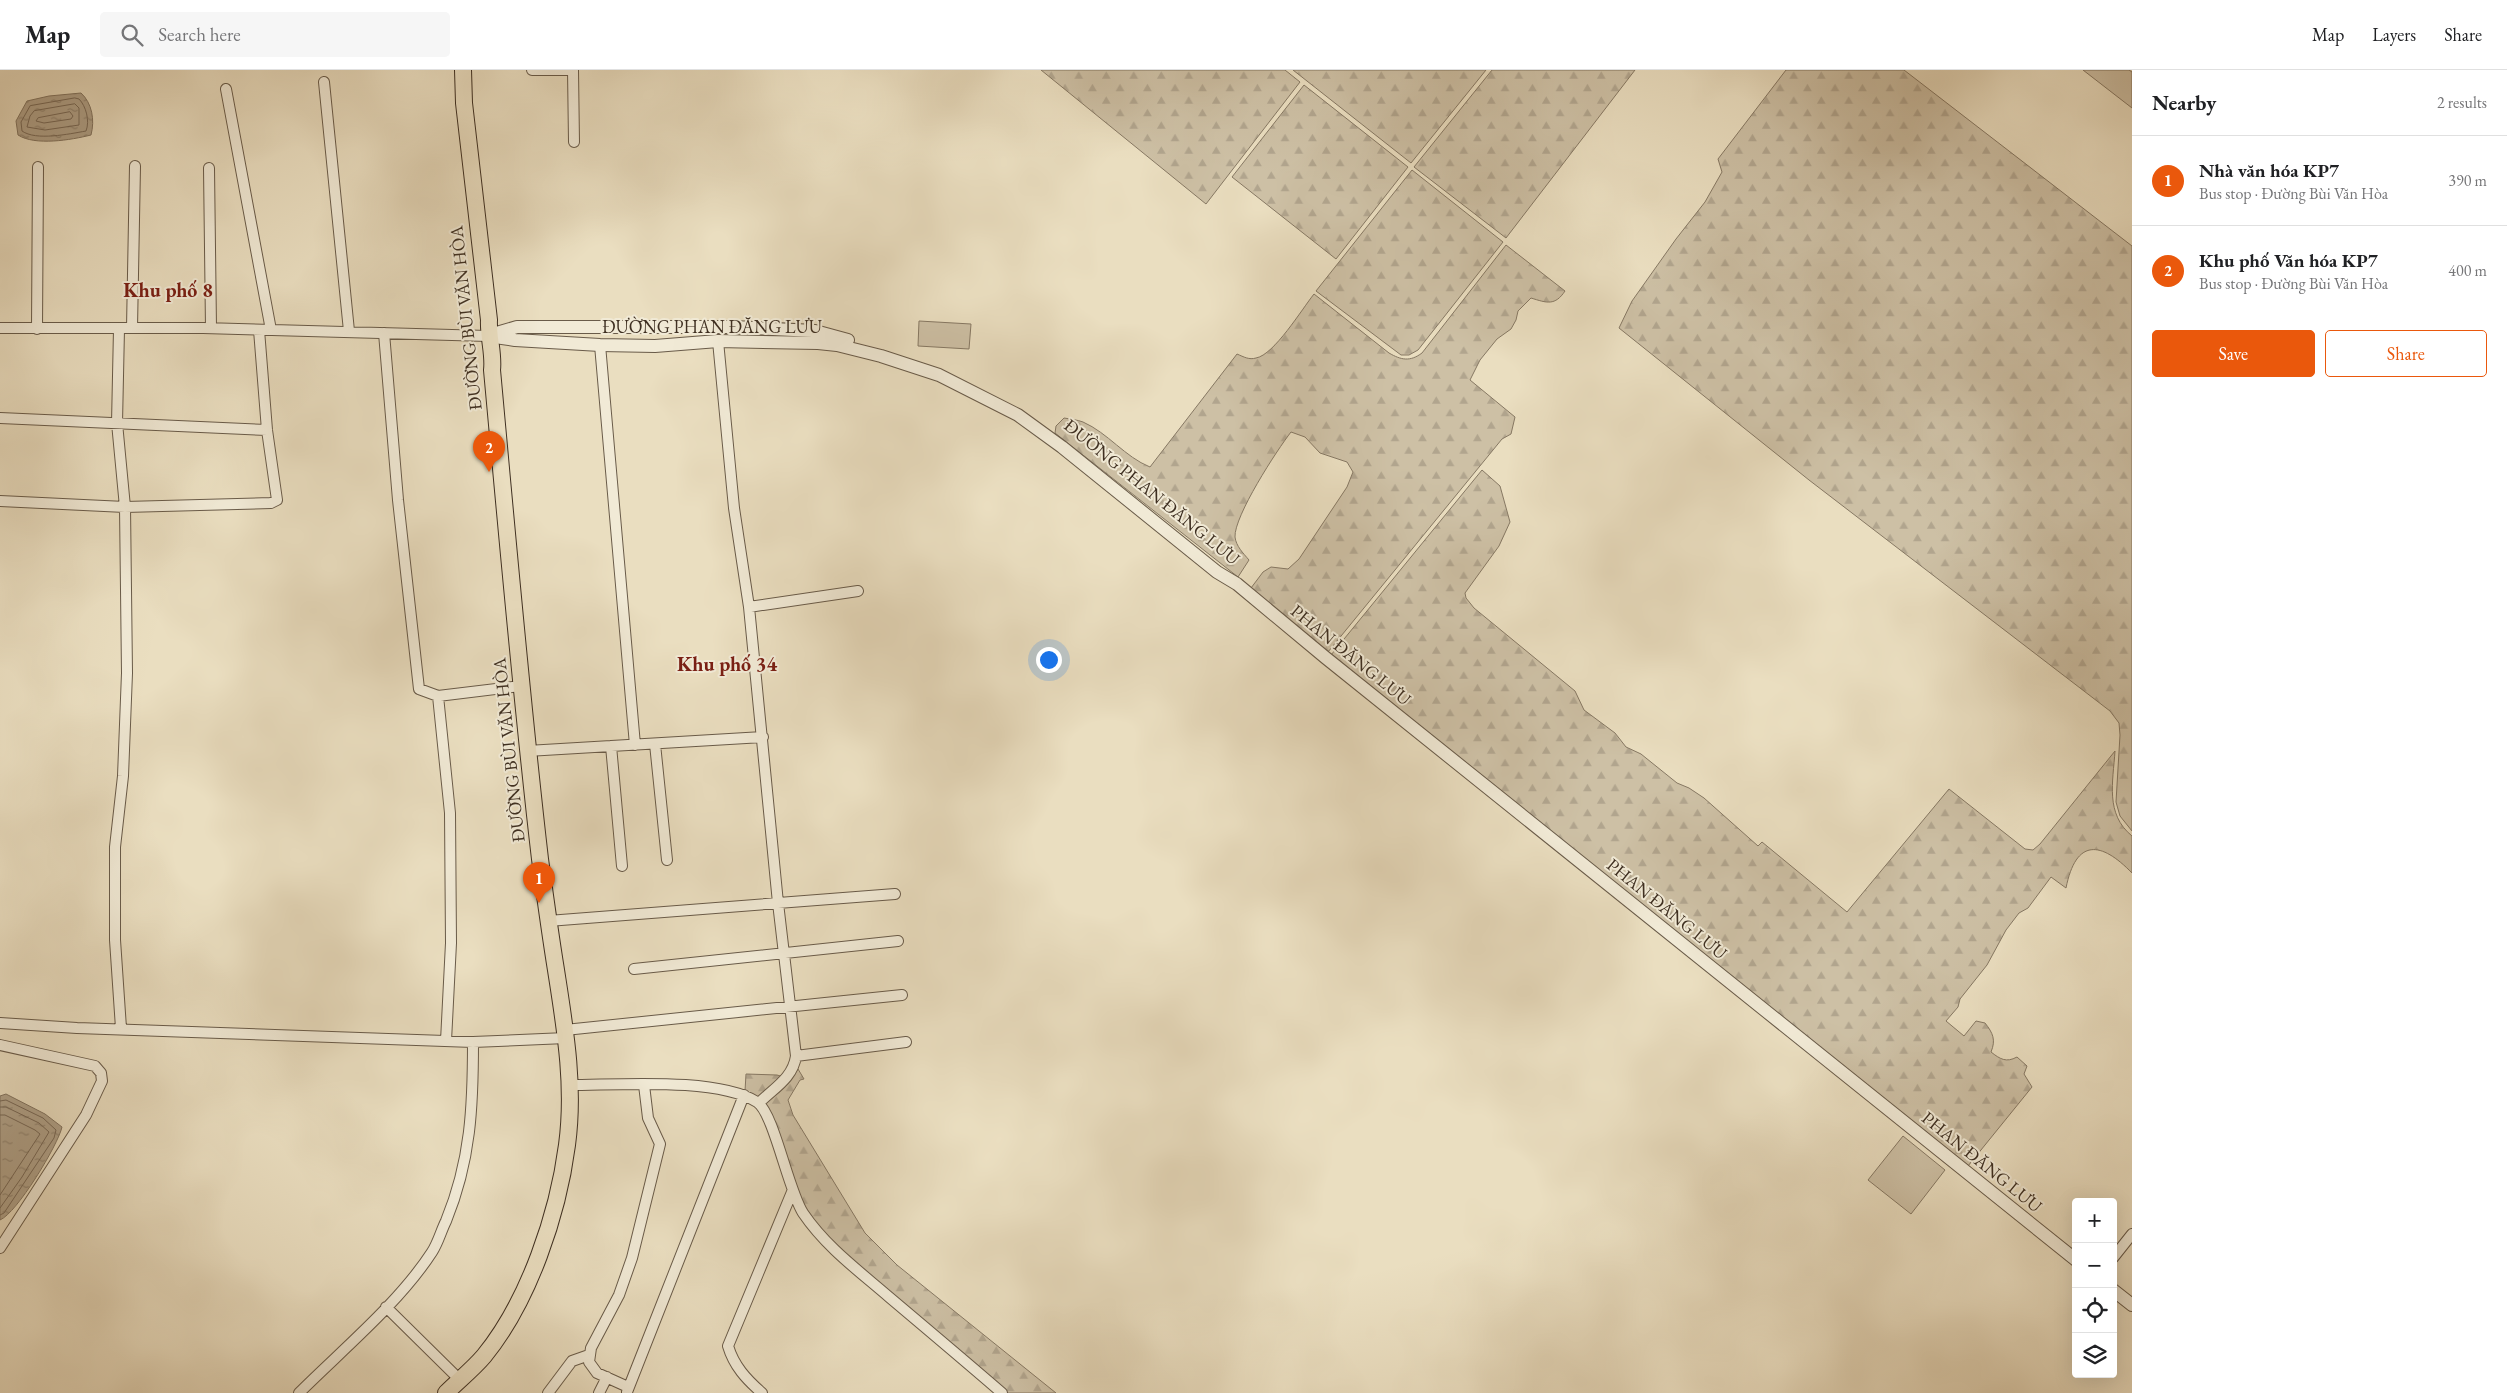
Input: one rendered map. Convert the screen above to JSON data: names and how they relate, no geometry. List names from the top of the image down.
{
  "streets": {
    "main road": ["ĐƯỜNG BÙI VĂN HÒA"],
    "street": ["ĐƯỜNG PHAN ĐĂNG LƯU", "PHAN ĐĂNG LƯU"]
  },
  "crossings": [
    ["ĐƯỜNG BÙI VĂN HÒA", "ĐƯỜNG PHAN ĐĂNG LƯU"],
    ["ĐƯỜNG PHAN ĐĂNG LƯU", "PHAN ĐĂNG LƯU"]
  ],
  "districts": ["Khu phố 8", "Khu phố 34"],
  "page": {
    "header": "Map",
    "search": "Search here",
    "nav": ["Map", "Layers", "Share"],
    "heading": ["Nearby", "2 results"],
    "list": [
      {
        "mark": "1",
        "name": "Nhà văn hóa KP7",
        "note": "Bus stop · Đường Bùi Văn Hòa",
        "value": "390 m"
      },
      {
        "mark": "2",
        "name": "Khu phố Văn hóa KP7",
        "note": "Bus stop · Đường Bùi Văn Hòa",
        "value": "400 m"
      }
    ],
    "buttons": ["Save", "Share"],
    "pins": ["2", "1"],
    "map_buttons": ["+", "−"]
  }
}
